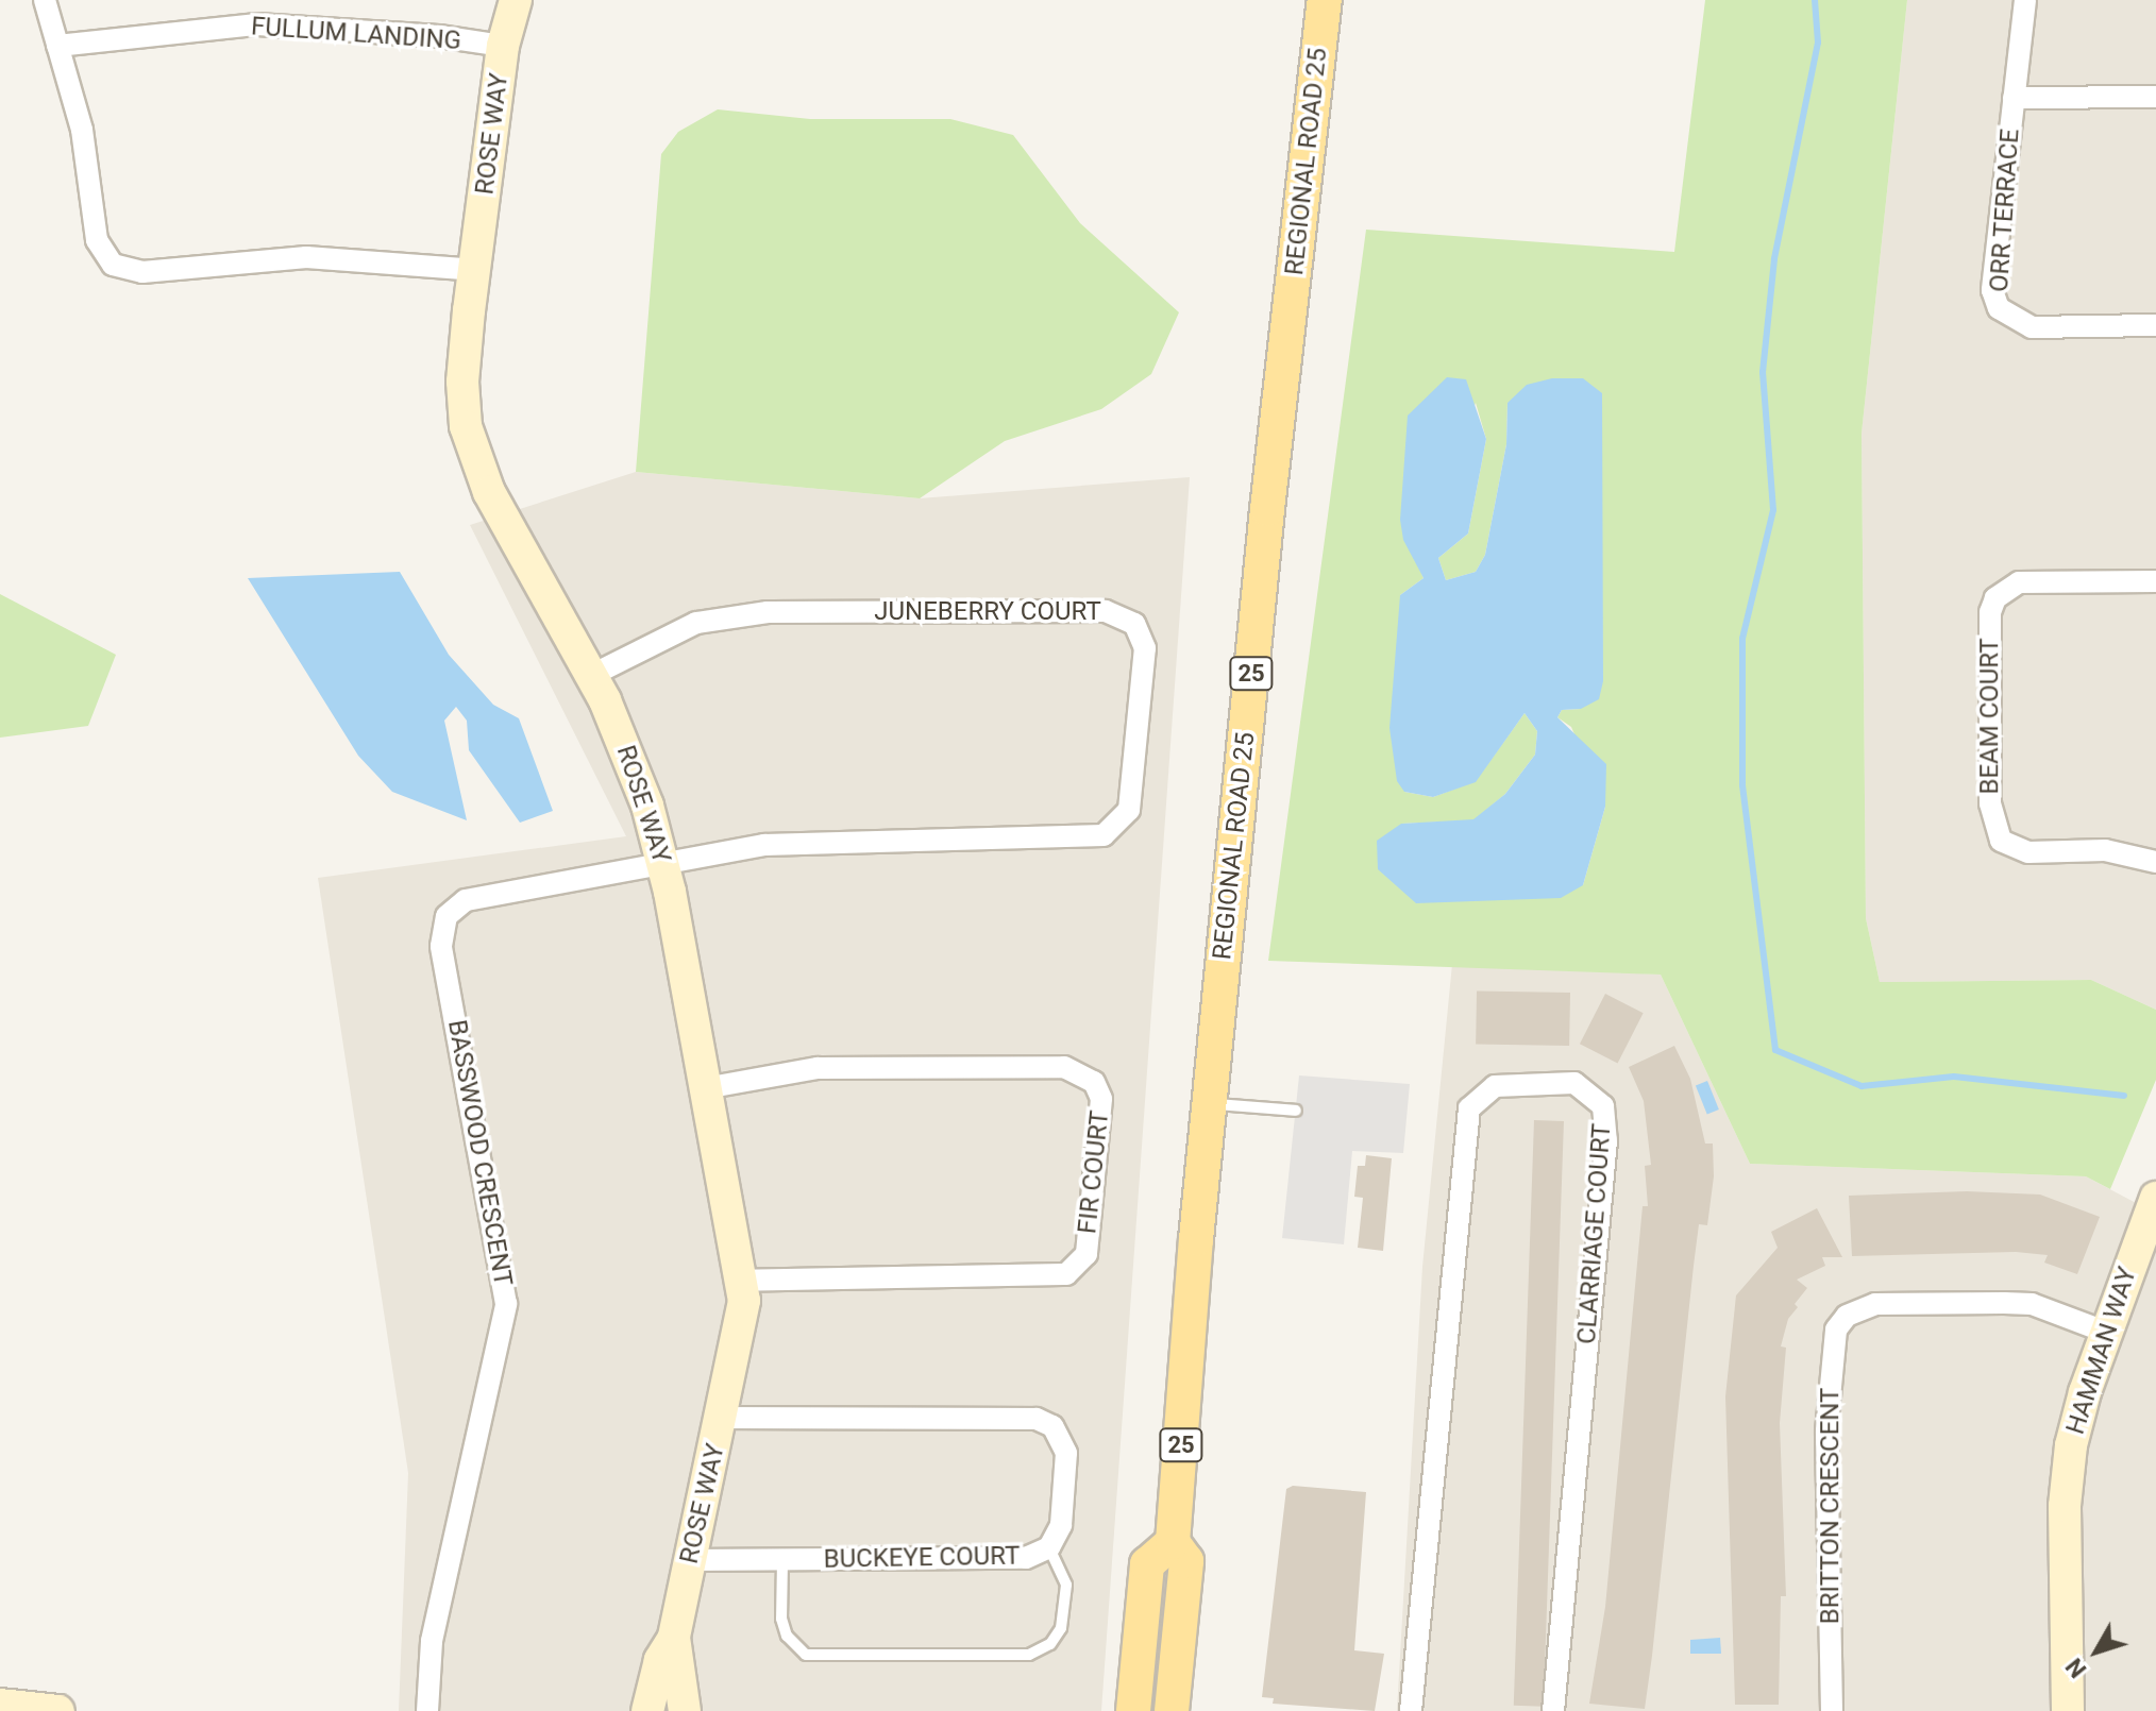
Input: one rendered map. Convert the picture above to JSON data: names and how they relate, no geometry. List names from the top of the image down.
{
  "streets": {
    "main road": ["REGIONAL ROAD 25", "25"],
    "street": [
      "FULLUM LANDING",
      "ROSE WAY",
      "ORR TERRACE",
      "JUNEBERRY COURT",
      "BEAM COURT",
      "BASSWOOD CRESCENT",
      "FIR COURT",
      "CLARRIAGE COURT",
      "HAMMAN WAY",
      "BRITTON CRESCENT",
      "BUCKEYE COURT"
    ]
  },
  "crossings": [
    ["FULLUM LANDING", "ROSE WAY"],
    ["ROSE WAY", "JUNEBERRY COURT"],
    ["ROSE WAY", "BASSWOOD CRESCENT"],
    ["ROSE WAY", "FIR COURT"],
    ["ROSE WAY", "BUCKEYE COURT"],
    ["JUNEBERRY COURT", "BASSWOOD CRESCENT"],
    ["HAMMAN WAY", "BRITTON CRESCENT"]
  ],
  "north": "bottom left"
}
